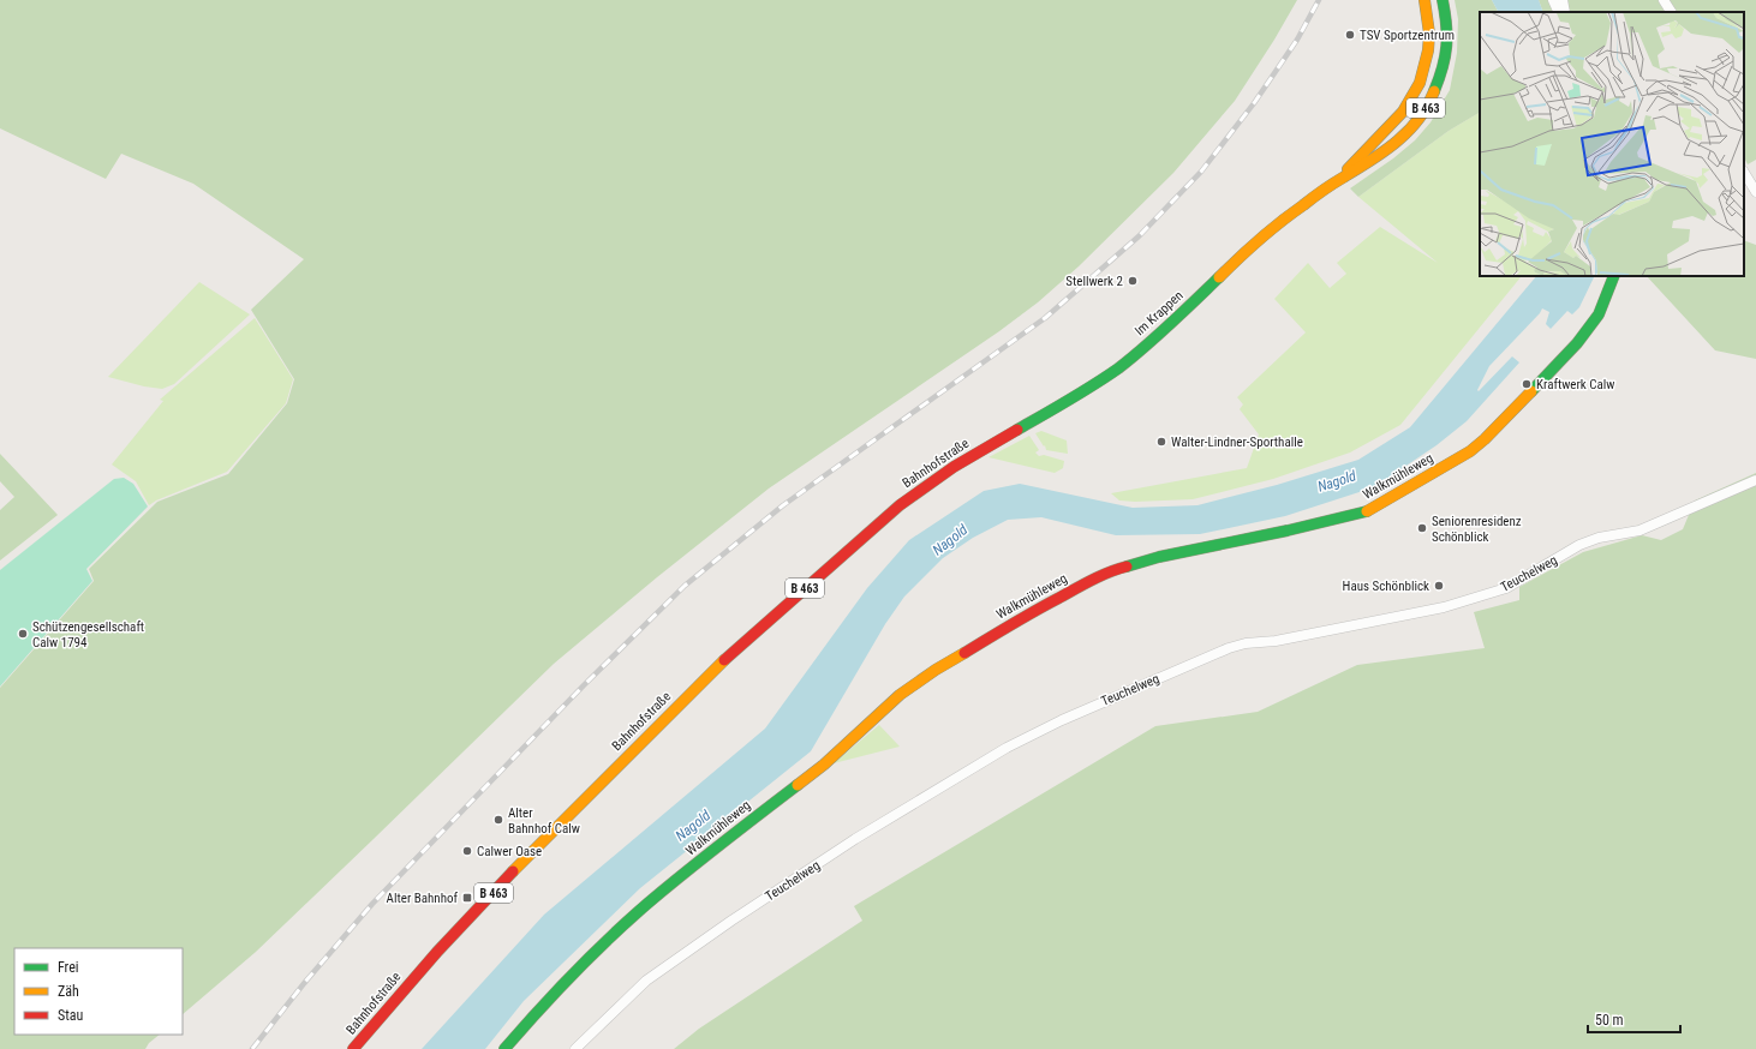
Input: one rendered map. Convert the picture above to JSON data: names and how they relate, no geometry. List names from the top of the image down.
{
  "streets": {
    "main road": [
      "B 463",
      "Im Krappen",
      "Bahnhofstraße",
      "Walkmühleweg"
    ],
    "street": ["Teuchelweg"]
  },
  "crossings": [
    ["Im Krappen", "Bahnhofstraße"]
  ],
  "water": ["Nagold"],
  "places": {
    "other": [
      "TSV Sportzentrum",
      "Stellwerk 2",
      "Kraftwerk Calw",
      "Walter-Lindner-Sporthalle",
      "Seniorenresidenz Schönblick",
      "Haus Schönblick",
      "Schützengesellschaft Calw 1794",
      "Alter Bahnhof Calw",
      "Calwer Oase"
    ],
    "transit": ["Alter Bahnhof"]
  },
  "legend": ["Frei", "Zäh", "Stau"],
  "scale_bar": "50 m"
}
